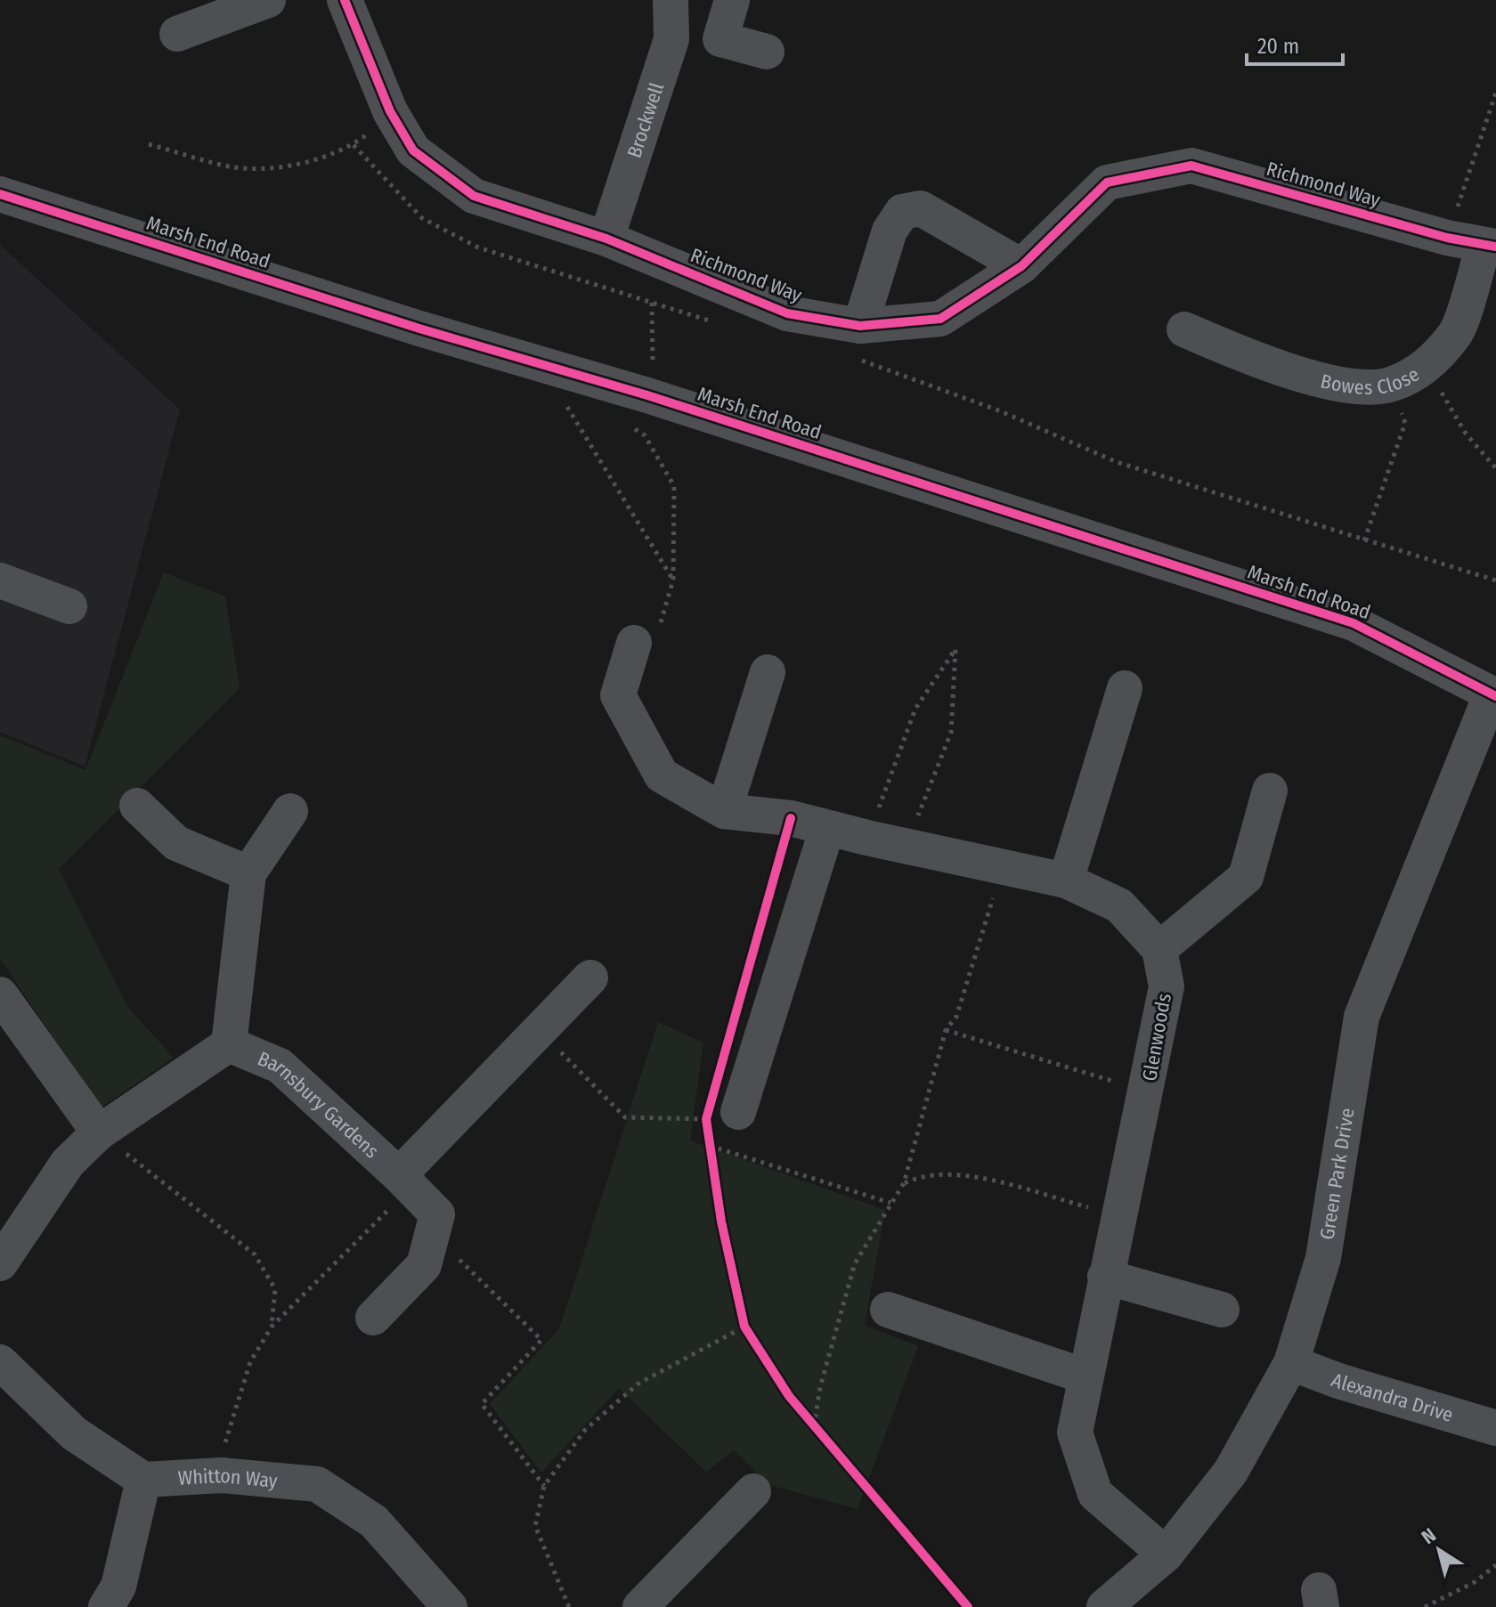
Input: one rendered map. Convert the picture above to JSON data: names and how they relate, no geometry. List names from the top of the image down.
{
  "streets": {
    "street": [
      "Brockwell",
      "Richmond Way",
      "Marsh End Road",
      "Bowes Close",
      "Glenwoods",
      "Barnsbury Gardens",
      "Green Park Drive",
      "Alexandra Drive",
      "Whitton Way"
    ]
  },
  "crossings": [
    ["Brockwell", "Richmond Way"],
    ["Richmond Way", "Bowes Close"],
    ["Marsh End Road", "Green Park Drive"],
    ["Glenwoods", "Green Park Drive"],
    ["Green Park Drive", "Alexandra Drive"]
  ],
  "scale_bar": "20 m",
  "north": "top left"
}
